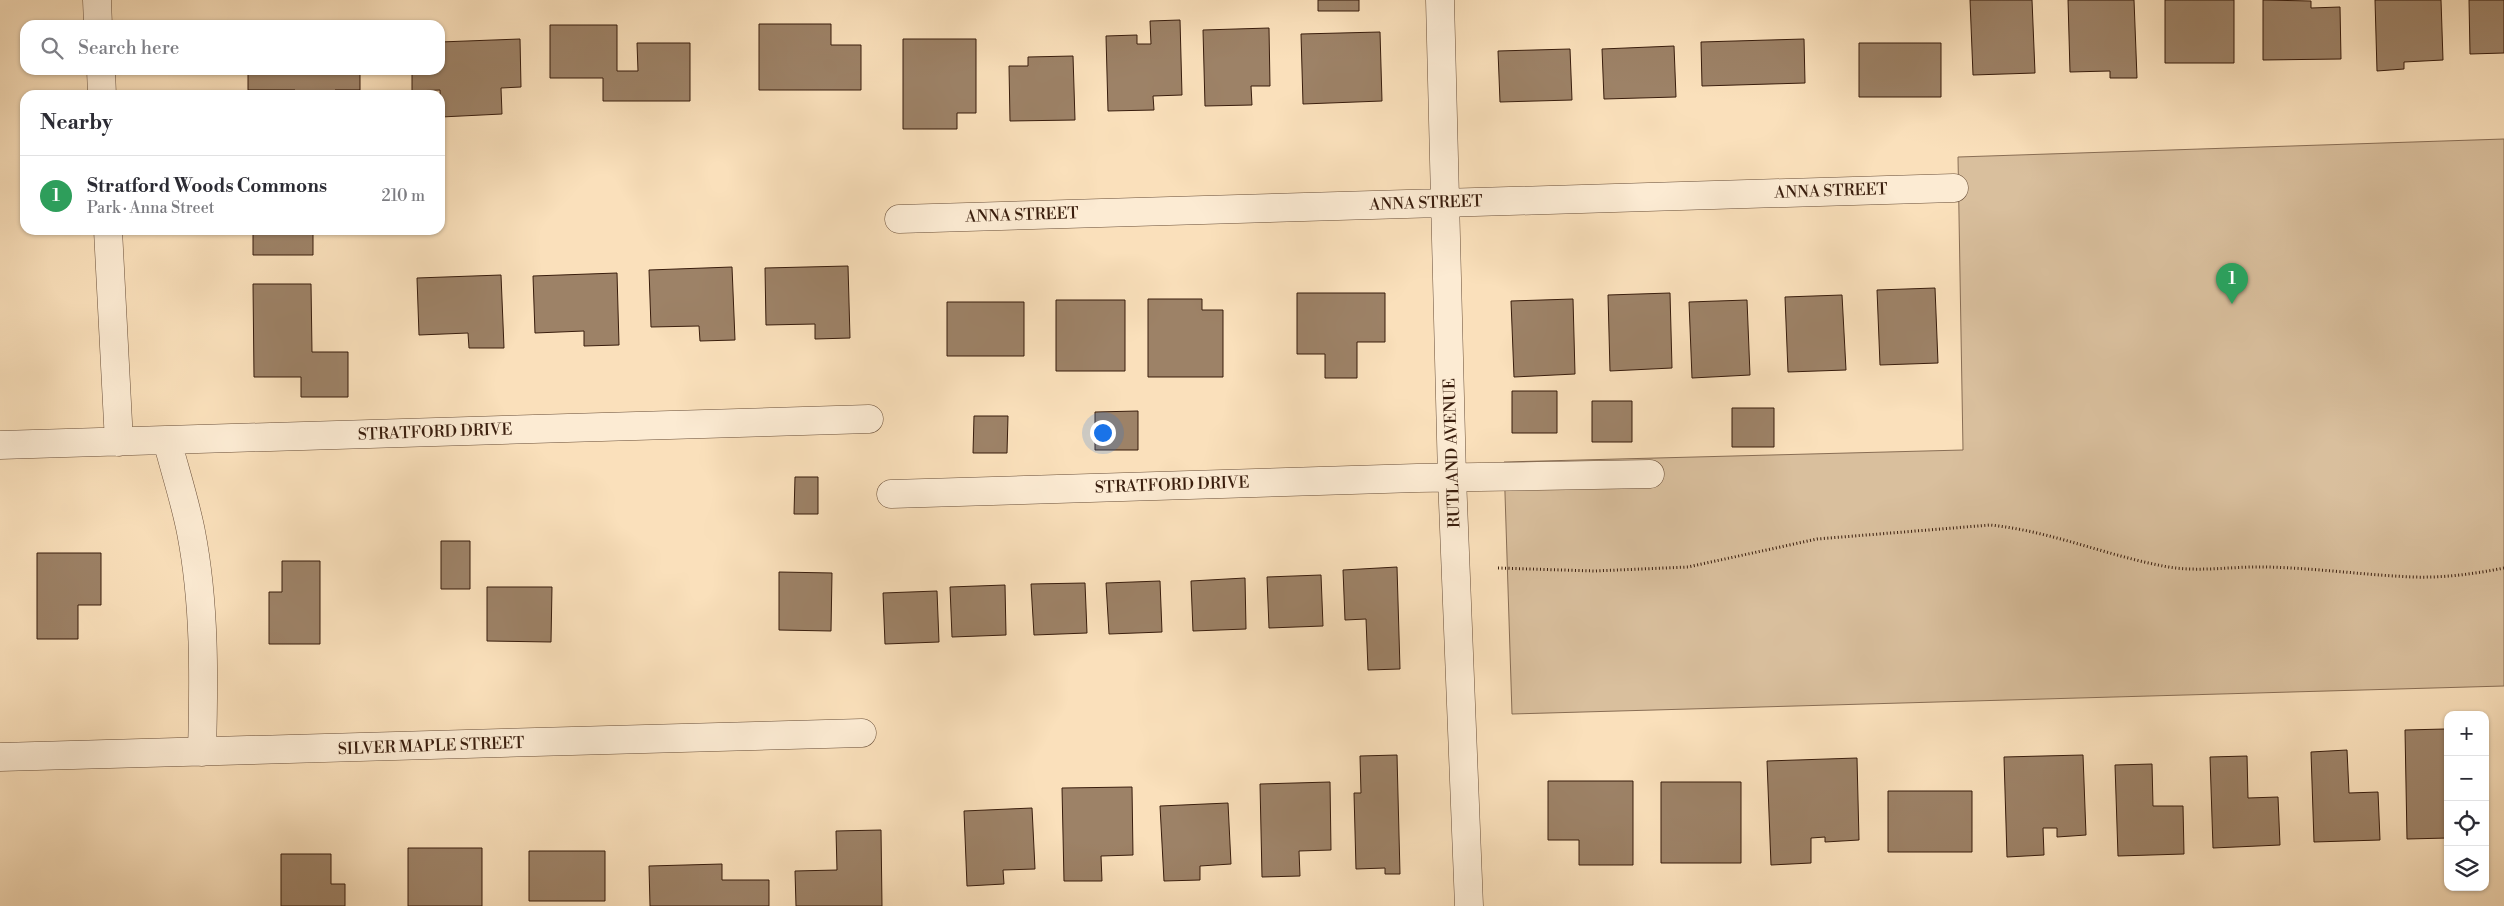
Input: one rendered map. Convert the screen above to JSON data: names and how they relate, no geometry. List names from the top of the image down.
{
  "streets": {
    "street": [
      "ANNA STREET",
      "STRATFORD DRIVE",
      "RUTLAND AVENUE",
      "SILVER MAPLE STREET"
    ]
  },
  "crossings": [
    ["ANNA STREET", "RUTLAND AVENUE"],
    ["STRATFORD DRIVE", "RUTLAND AVENUE"]
  ],
  "page": {
    "search": "Search here",
    "heading": "Nearby",
    "list": [
      {
        "mark": "1",
        "name": "Stratford Woods Commons",
        "note": "Park · Anna Street",
        "value": "210 m"
      }
    ],
    "pins": "1",
    "map_buttons": ["+", "−"]
  }
}
